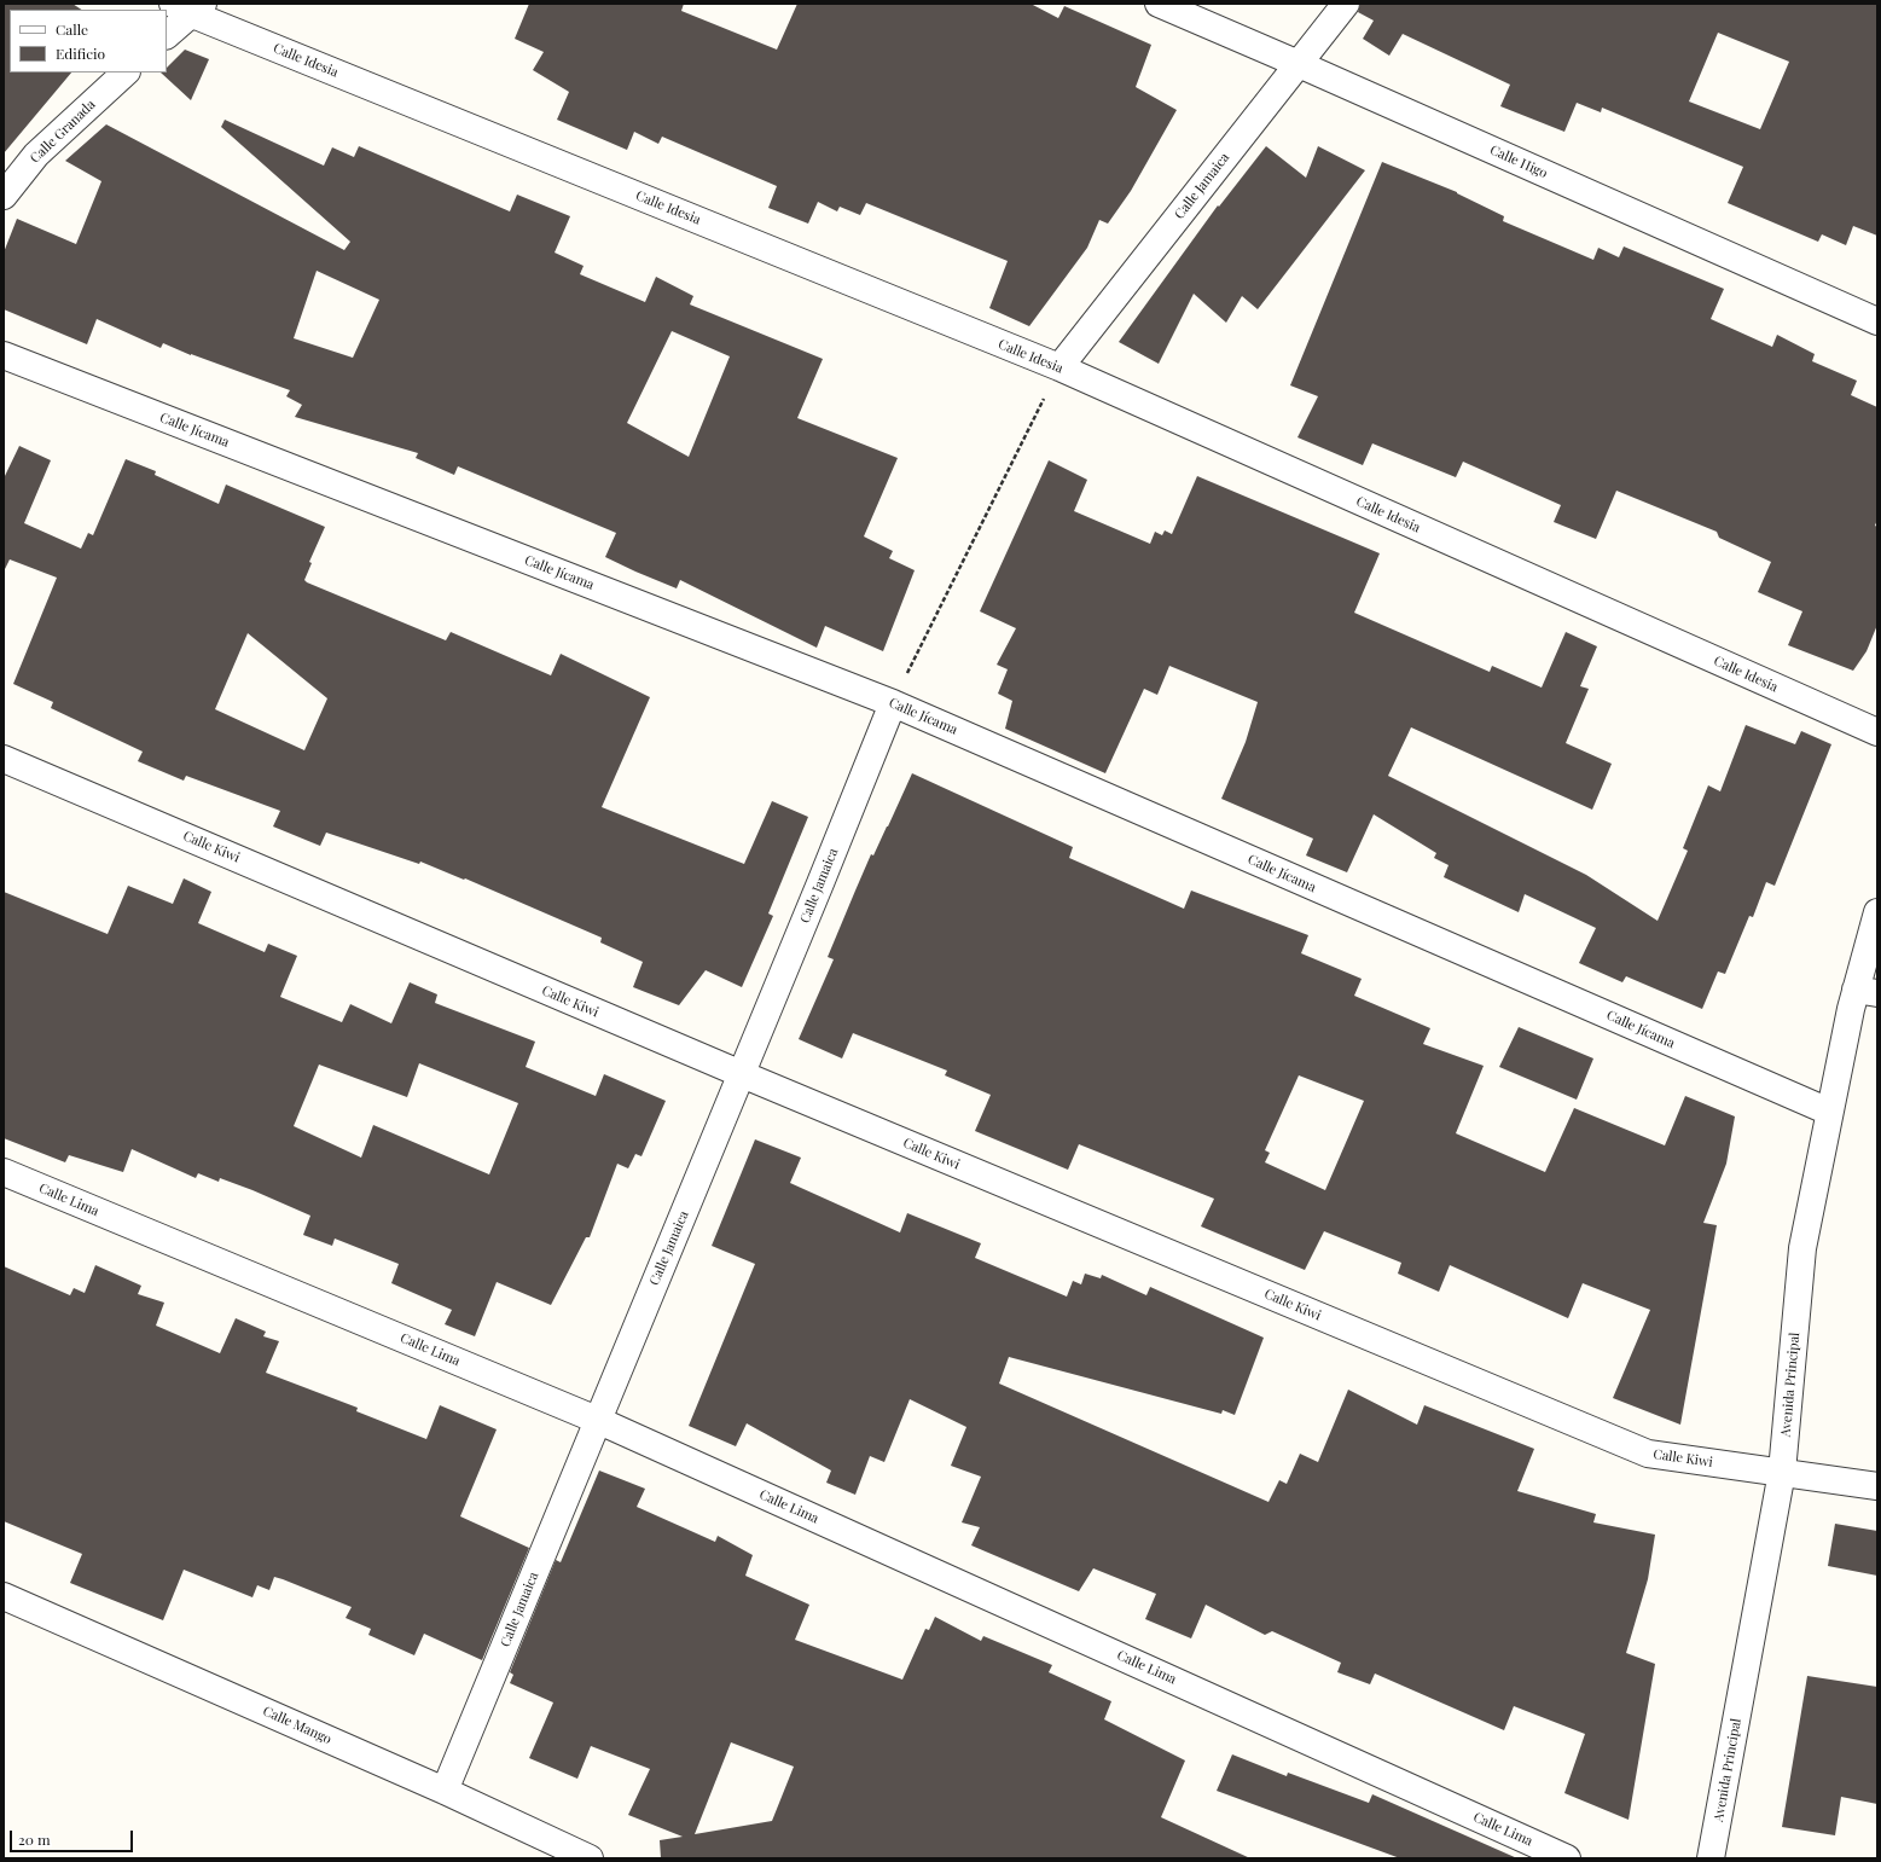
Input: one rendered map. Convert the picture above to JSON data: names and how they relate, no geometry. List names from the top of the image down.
{
  "streets": {
    "street": [
      "Calle Idesia",
      "Calle Granada",
      "Calle Higo",
      "Calle Jamaica",
      "Calle Jícama",
      "Calle Kiwi",
      "Calle Lima",
      "Avenida Principal",
      "Calle Mango"
    ]
  },
  "crossings": [
    ["Calle Idesia", "Calle Jamaica"],
    ["Calle Higo", "Calle Jamaica"],
    ["Calle Jamaica", "Calle Jícama"],
    ["Calle Jamaica", "Calle Kiwi"],
    ["Calle Jamaica", "Calle Lima"],
    ["Calle Jamaica", "Calle Mango"],
    ["Calle Jícama", "Avenida Principal"],
    ["Calle Kiwi", "Avenida Principal"]
  ],
  "legend": ["Calle", "Edificio"],
  "scale_bar": "20 m"
}
